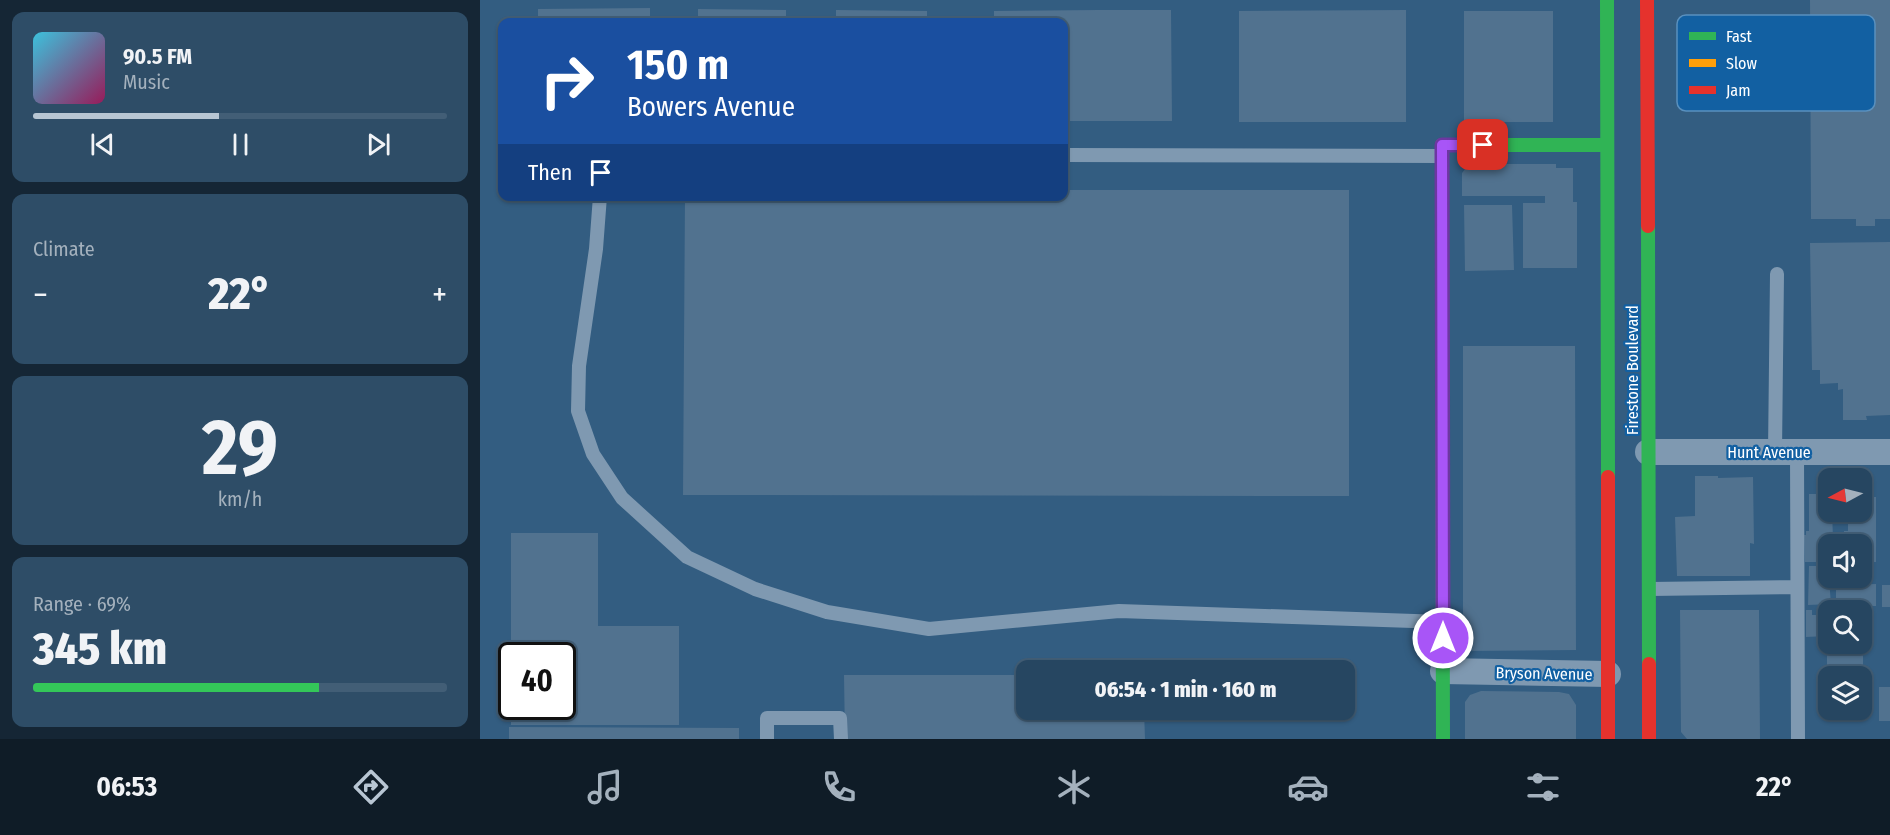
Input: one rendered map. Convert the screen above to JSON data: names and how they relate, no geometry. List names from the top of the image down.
{
  "streets": {
    "main road": ["Firestone Boulevard"],
    "street": ["Hunt Avenue", "Bryson Avenue"]
  },
  "crossings": [
    ["Firestone Boulevard", "Hunt Avenue"],
    ["Firestone Boulevard", "Bryson Avenue"]
  ],
  "legend": ["Fast", "Slow", "Jam"],
  "north": "left",
  "page": {
    "turn": ["150 m", "Bowers Avenue"],
    "song": ["90.5 FM", "Music"],
    "then": "Then",
    "tile": [
      "Climate",
      ["29", "km/h"],
      ["Range · 69%", "345 km"]
    ],
    "heat": ["−", "22°", "+"],
    "limit": "40",
    "trip": "06:54 · 1 min · 160 m",
    "tabs": ["06:53", "22°"]
  }
}
